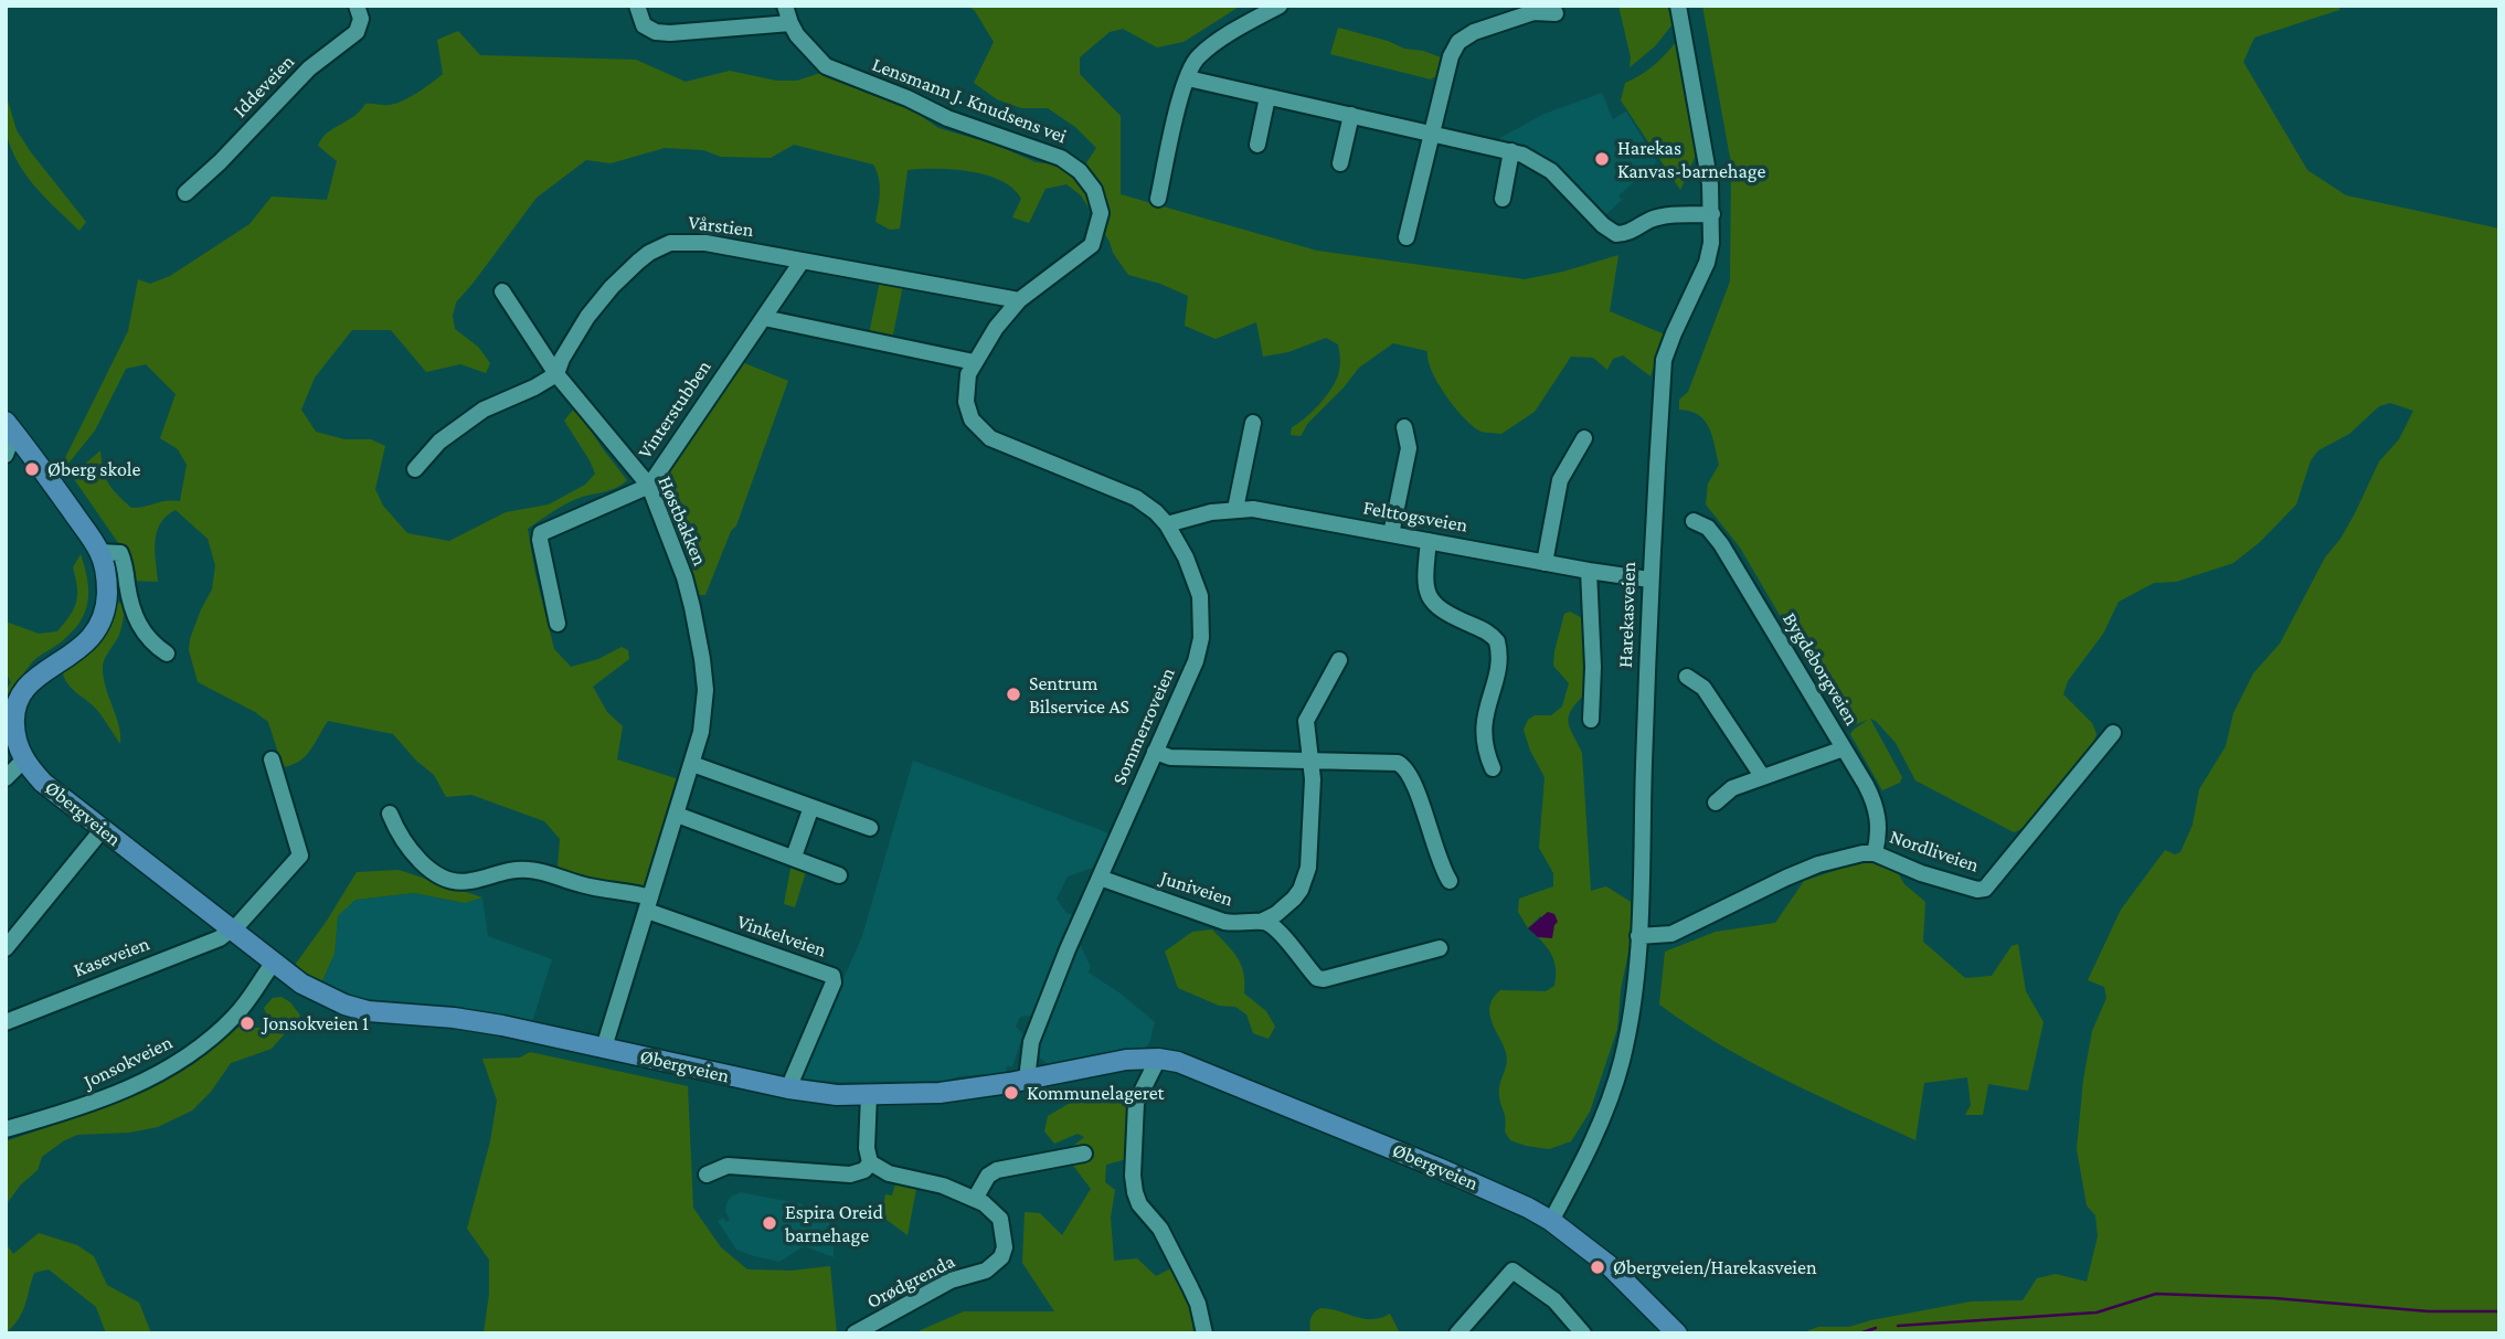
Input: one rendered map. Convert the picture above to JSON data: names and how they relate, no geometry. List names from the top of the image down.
{
  "streets": {
    "main road": ["Øbergveien"],
    "street": [
      "Iddeveien",
      "Lensmann J. Knudsens vei",
      "Vårstien",
      "Vinterstubben",
      "Felttogsveien",
      "Høstbakken",
      "Harekasveien",
      "Bygdeborgveien",
      "Sommerroveien",
      "Nordliveien",
      "Juniveien",
      "Vinkelveien",
      "Kaseveien",
      "Jonsokveien",
      "Orødgrenda"
    ]
  },
  "crossings": [
    ["Lensmann J. Knudsens vei", "Sommerroveien"],
    ["Vårstien", "Vinterstubben"],
    ["Vårstien", "Høstbakken"],
    ["Vårstien", "Sommerroveien"],
    ["Vinterstubben", "Høstbakken"],
    ["Felttogsveien", "Harekasveien"],
    ["Felttogsveien", "Sommerroveien"],
    ["Høstbakken", "Øbergveien"],
    ["Høstbakken", "Vinkelveien"],
    ["Harekasveien", "Øbergveien"],
    ["Harekasveien", "Nordliveien"],
    ["Bygdeborgveien", "Nordliveien"],
    ["Sommerroveien", "Øbergveien"],
    ["Sommerroveien", "Juniveien"],
    ["Øbergveien", "Vinkelveien"],
    ["Øbergveien", "Kaseveien"],
    ["Øbergveien", "Jonsokveien"]
  ],
  "places": [
    "Harekas Kanvas-barnehage",
    "Øberg skole",
    "Sentrum Bilservice AS",
    "Jonsokveien 1",
    "Kommunelageret",
    "Espira Oreid barnehage",
    "Øbergveien/Harekasveien"
  ]
}
